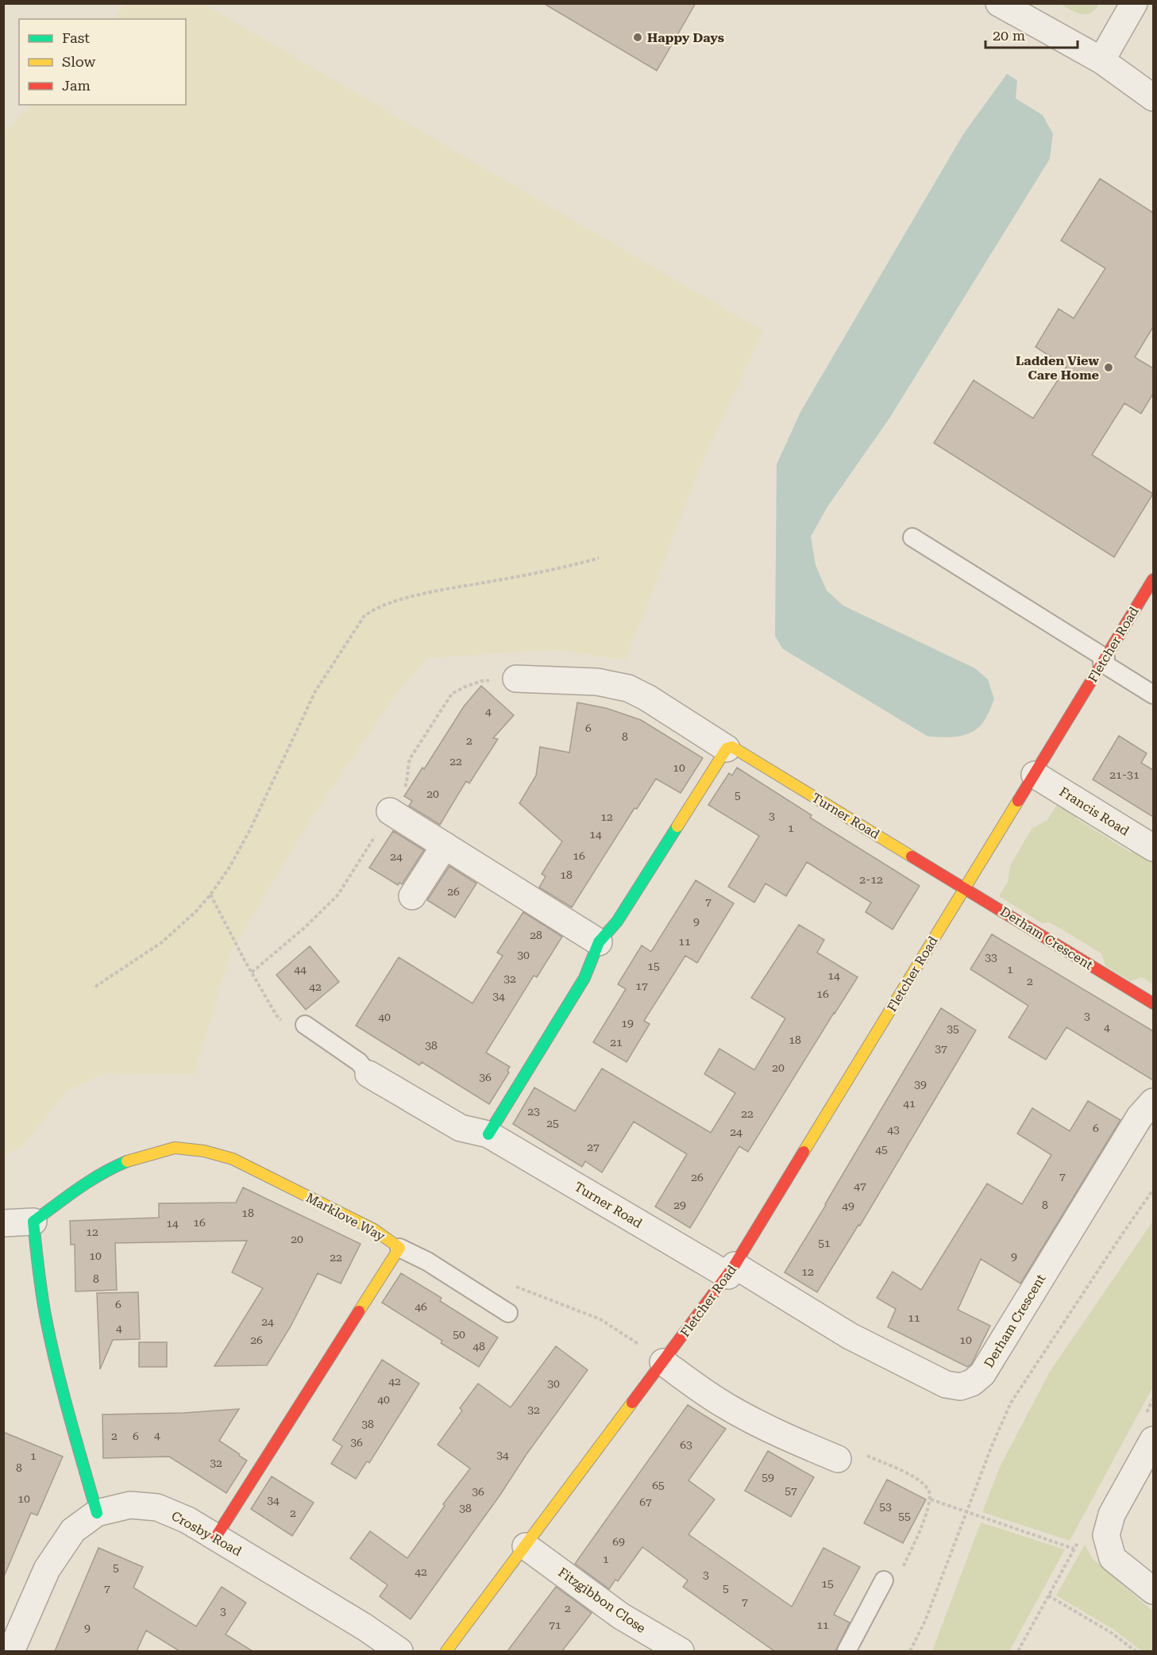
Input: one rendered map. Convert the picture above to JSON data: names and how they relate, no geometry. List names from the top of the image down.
{
  "streets": {
    "street": [
      "Fletcher Road",
      "Francis Road",
      "Turner Road",
      "Derham Crescent",
      "Marklove Way",
      "Crosby Road",
      "Fitzgibbon Close"
    ]
  },
  "crossings": [
    ["Fletcher Road", "Francis Road"],
    ["Fletcher Road", "Turner Road"],
    ["Fletcher Road", "Derham Crescent"],
    ["Fletcher Road", "Fitzgibbon Close"],
    ["Turner Road", "Derham Crescent"],
    ["Marklove Way", "Crosby Road"]
  ],
  "places": ["Happy Days", "Ladden View Care Home"],
  "house_numbers": [
    "4",
    "6",
    "8",
    "2",
    "22",
    "10",
    "21-31",
    "20",
    "5",
    "3",
    "12",
    "1",
    "14",
    "16",
    "24",
    "18",
    "2-12",
    "26",
    "7",
    "9",
    "28",
    "11",
    "30",
    "33",
    "15",
    "44",
    "1",
    "14",
    "32",
    "2",
    "17",
    "42",
    "16",
    "34",
    "3",
    "40",
    "19",
    "4",
    "35",
    "18",
    "21",
    "38",
    "37",
    "20",
    "36",
    "39",
    "41",
    "23",
    "22",
    "25",
    "6",
    "43",
    "24",
    "27",
    "45",
    "7",
    "26",
    "47",
    "29",
    "8",
    "49",
    "18",
    "16",
    "14",
    "12",
    "20",
    "51",
    "10",
    "9",
    "22",
    "12",
    "8",
    "6",
    "46",
    "11",
    "24",
    "4",
    "50",
    "26",
    "10",
    "48",
    "42",
    "30",
    "40",
    "32",
    "38",
    "4",
    "2",
    "6",
    "36",
    "63",
    "34",
    "1",
    "32",
    "8",
    "59",
    "65",
    "57",
    "36",
    "10",
    "34",
    "67",
    "53",
    "38",
    "2",
    "55",
    "69",
    "1",
    "5",
    "42",
    "3",
    "15",
    "7",
    "5",
    "7",
    "2",
    "3",
    "71",
    "11",
    "9"
  ],
  "legend": ["Fast", "Slow", "Jam"],
  "scale_bar": "20 m"
}
